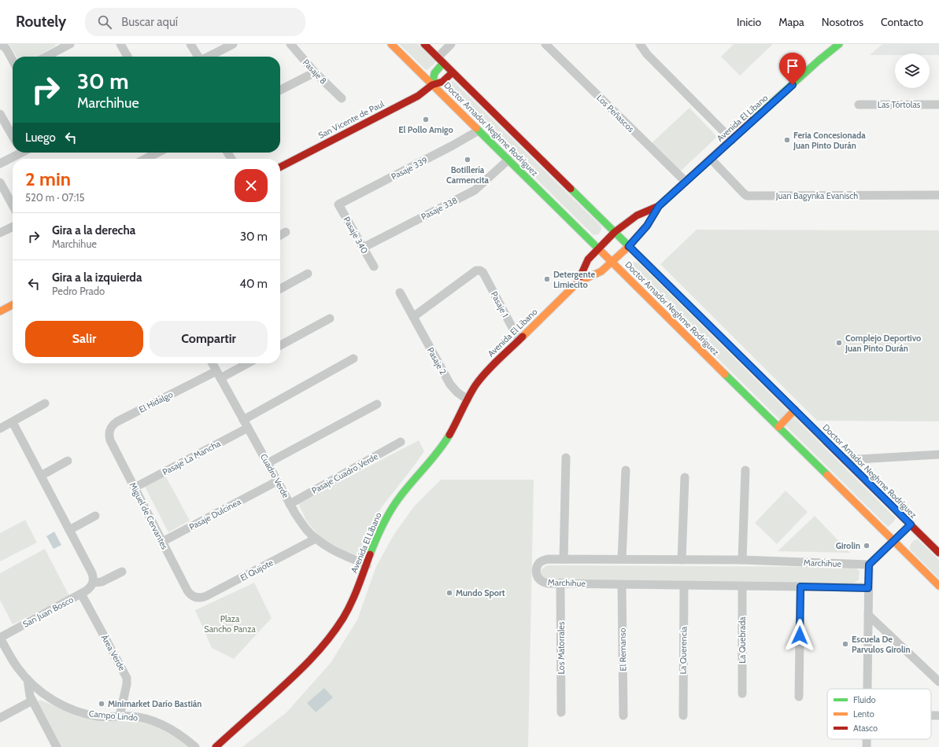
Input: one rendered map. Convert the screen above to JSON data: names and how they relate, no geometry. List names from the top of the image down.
{
  "streets": {
    "main road": ["Avenida El Líbano", "San Vicente de Paul", "Doctor Amador Neghme Rodríguez"],
    "street": [
      "Pasaje 8",
      "Las Tórtolas",
      "Los Peñascos",
      "Pasaje 339",
      "Juan Bagynka Evanisch",
      "Pasaje 338",
      "Pasaje 340",
      "Pasaje 1",
      "Pasaje 2",
      "El Hidalgo",
      "Pasaje La Mancha",
      "Pasaje Cuadro Verde",
      "Cuadro Verde",
      "Pasaje Dulcinea",
      "Miguel de Cervantes",
      "Marchihue",
      "El Quijote",
      "San Juan Bosco",
      "La Quebrada",
      "Los Matorrales",
      "El Remanso",
      "La Querencia",
      "Área Verde",
      "Campo Lindo"
    ]
  },
  "crossings": [
    ["Los Peñascos", "Avenida El Líbano"],
    ["Avenida El Líbano", "Doctor Amador Neghme Rodríguez"],
    ["Avenida El Líbano", "Juan Bagynka Evanisch"],
    ["Avenida El Líbano", "Pasaje 1"],
    ["Avenida El Líbano", "Pasaje 2"],
    ["Avenida El Líbano", "Cuadro Verde"],
    ["San Vicente de Paul", "Doctor Amador Neghme Rodríguez"],
    ["Doctor Amador Neghme Rodríguez", "Pasaje 339"],
    ["Doctor Amador Neghme Rodríguez", "Pasaje 338"],
    ["Pasaje 339", "Pasaje 340"],
    ["Pasaje 338", "Pasaje 340"],
    ["Pasaje 1", "Pasaje 2"],
    ["El Hidalgo", "Cuadro Verde"],
    ["El Hidalgo", "Miguel de Cervantes"],
    ["Pasaje La Mancha", "Cuadro Verde"],
    ["Pasaje La Mancha", "Miguel de Cervantes"],
    ["Pasaje Cuadro Verde", "Cuadro Verde"],
    ["Cuadro Verde", "Pasaje Dulcinea"],
    ["Cuadro Verde", "El Quijote"],
    ["Pasaje Dulcinea", "Miguel de Cervantes"],
    ["Miguel de Cervantes", "El Quijote"],
    ["Marchihue", "La Quebrada"],
    ["Marchihue", "Los Matorrales"],
    ["Marchihue", "El Remanso"],
    ["Marchihue", "La Querencia"],
    ["San Juan Bosco", "Área Verde"],
    ["San Juan Bosco", "Campo Lindo"],
    ["Área Verde", "Campo Lindo"]
  ],
  "parks": ["Plaza Sancho Panza"],
  "places": [
    "El Pollo Amigo",
    "Feria Concesionada Juan Pinto Durán",
    "Botillería Carmencita",
    "Detergente Limiecito",
    "Complejo Deportivo Juan Pinto Durán",
    "Girolin",
    "Mundo Sport",
    "Escuela De Parvulos Girolin",
    "Minimarket Darío Bastián"
  ],
  "legend": ["Fluido", "Lento", "Atasco"],
  "page": {
    "header": "Routely",
    "search": "Buscar aquí",
    "nav": [
      "Inicio",
      "Mapa",
      "Nosotros",
      "Contacto"
    ],
    "turn": ["30 m", "Marchihue"],
    "then": "Luego",
    "heading": ["2 min", "520 m · 07:15"],
    "list": [
      {
        "name": "Gira a la derecha",
        "note": "Marchihue",
        "value": "30 m"
      },
      {
        "name": "Gira a la izquierda",
        "note": "Pedro Prado",
        "value": "40 m"
      }
    ],
    "buttons": ["Salir", "Compartir"]
  }
}
